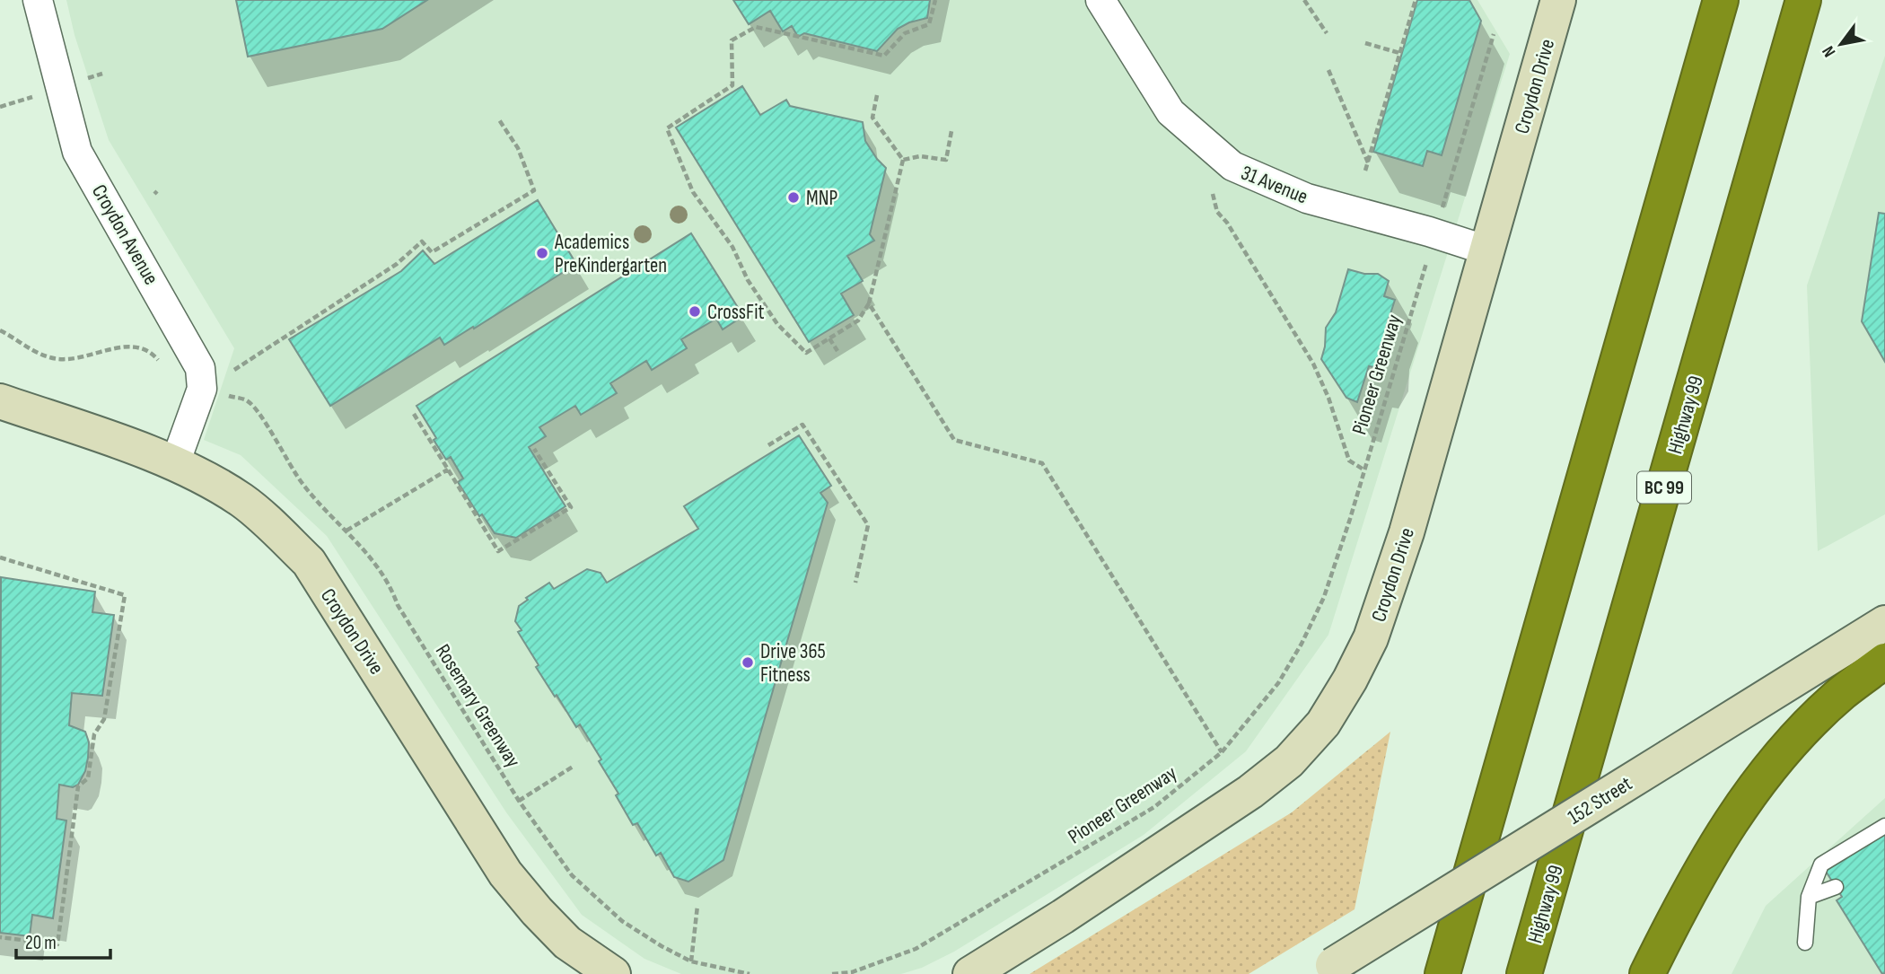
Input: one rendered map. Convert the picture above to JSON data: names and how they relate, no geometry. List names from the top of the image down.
{
  "streets": {
    "highway": ["Highway 99", "BC 99"],
    "street": [
      "Croydon Drive",
      "31 Avenue",
      "Croydon Avenue",
      "152 Street"
    ],
    "path": ["Pioneer Greenway", "Rosemary Greenway"]
  },
  "crossings": [
    ["Croydon Drive", "31 Avenue"],
    ["Croydon Drive", "Croydon Avenue"]
  ],
  "places": [
    "MNP",
    "Academics PreKindergarten",
    "CrossFit",
    "Drive 365 Fitness"
  ],
  "scale_bar": "20 m",
  "north": "bottom left"
}
